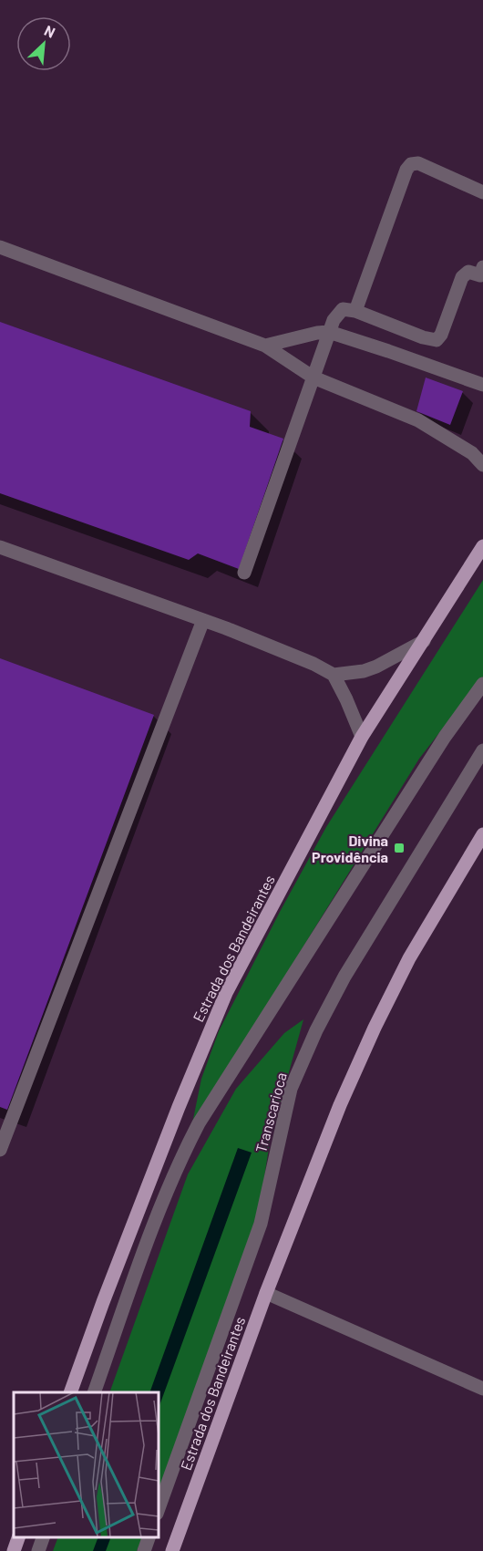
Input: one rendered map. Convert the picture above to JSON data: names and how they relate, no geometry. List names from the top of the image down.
{
  "streets": {
    "main road": ["Estrada dos Bandeirantes"],
    "street": ["Transcarioca"]
  },
  "places": {
    "transit": ["Divina Providência"]
  },
  "north": "top right"
}
